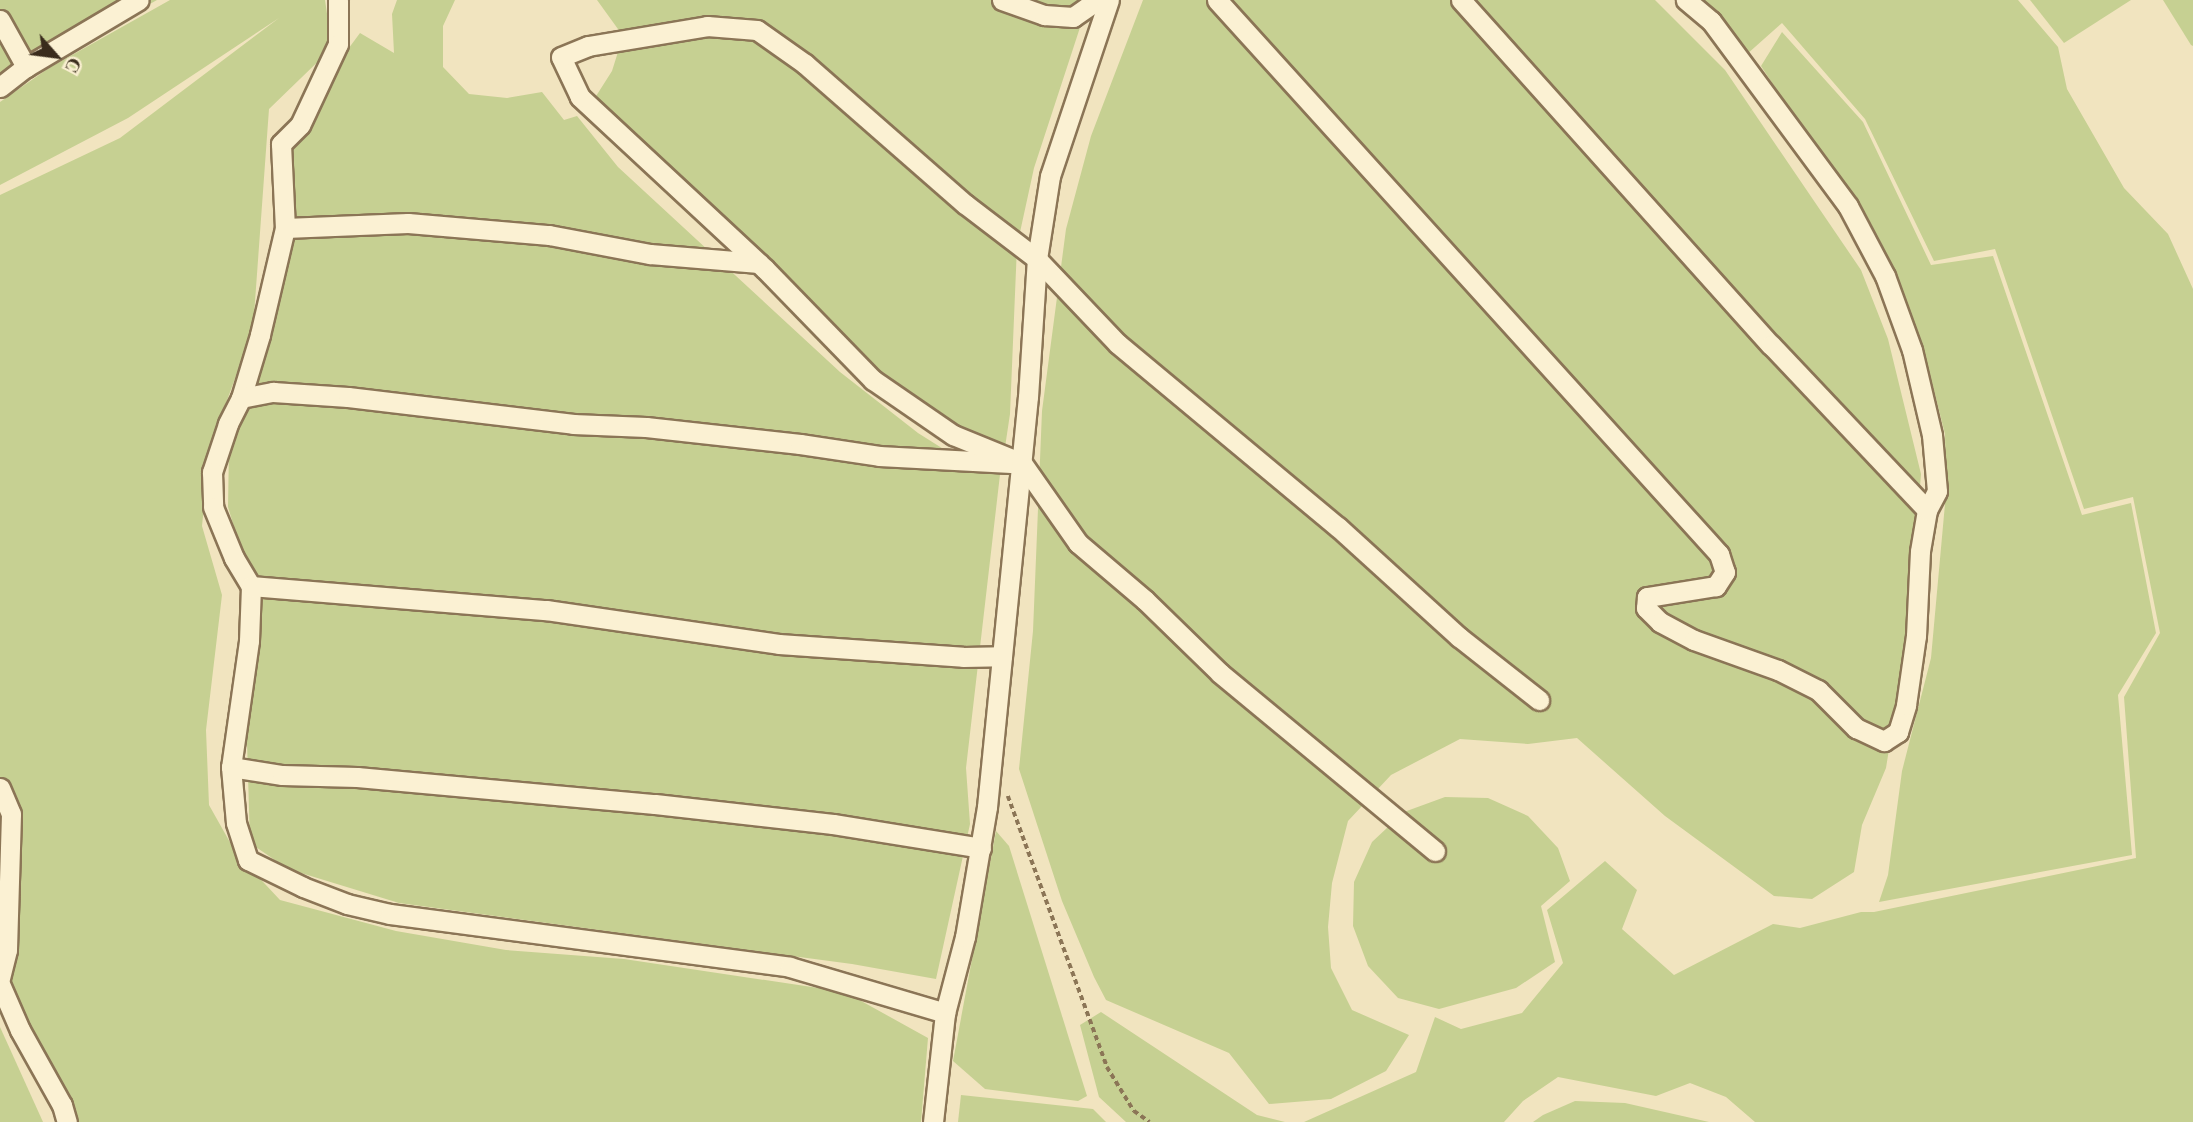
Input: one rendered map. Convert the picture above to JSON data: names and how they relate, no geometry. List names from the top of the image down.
{
  "north": "bottom right"
}
